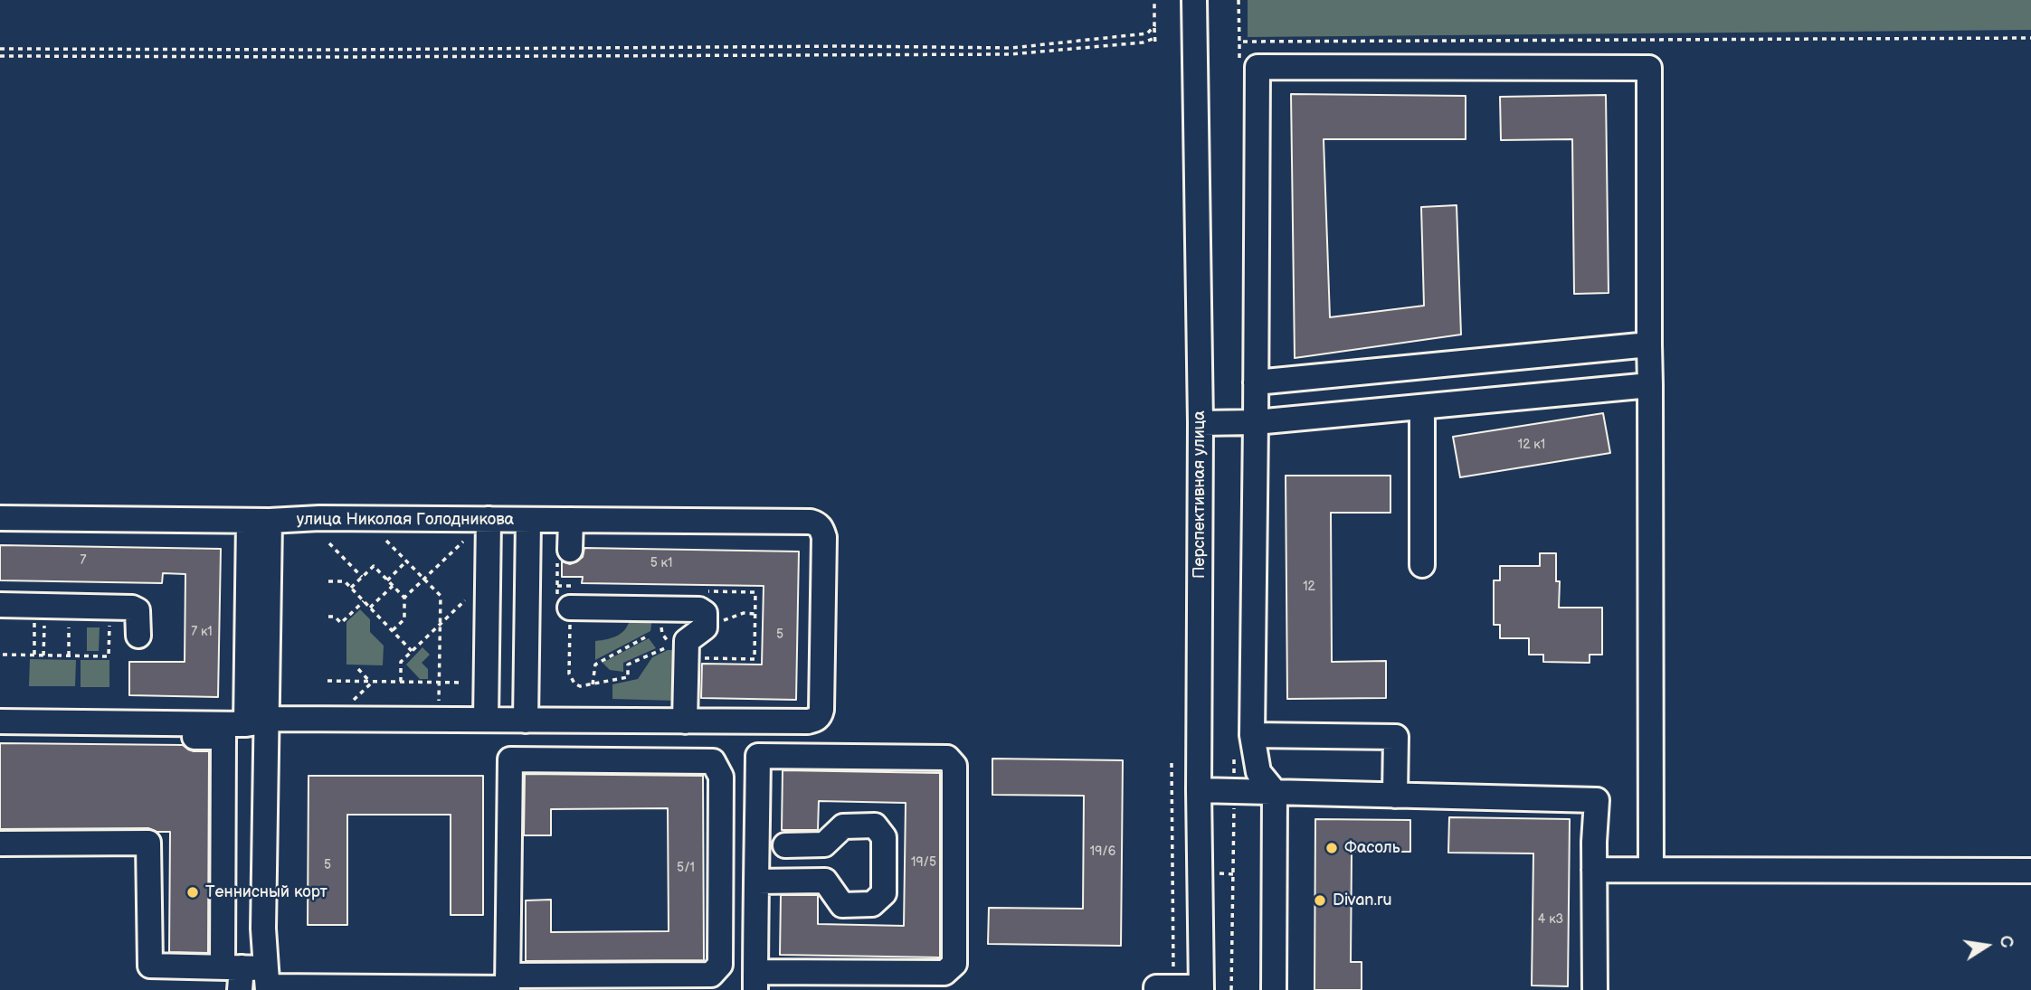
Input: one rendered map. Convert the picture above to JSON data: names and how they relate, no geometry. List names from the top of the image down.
{
  "streets": {
    "street": ["Перспективная улица", "улица Николая Голодникова"]
  },
  "places": ["Фасоль", "Теннисный корт", "Divan.ru"],
  "house_numbers": [
    "12 к1",
    "7",
    "5 к1",
    "12",
    "7 к1",
    "5",
    "19/6",
    "19/5",
    "5",
    "5/1",
    "4 к3"
  ],
  "north": "right"
}
